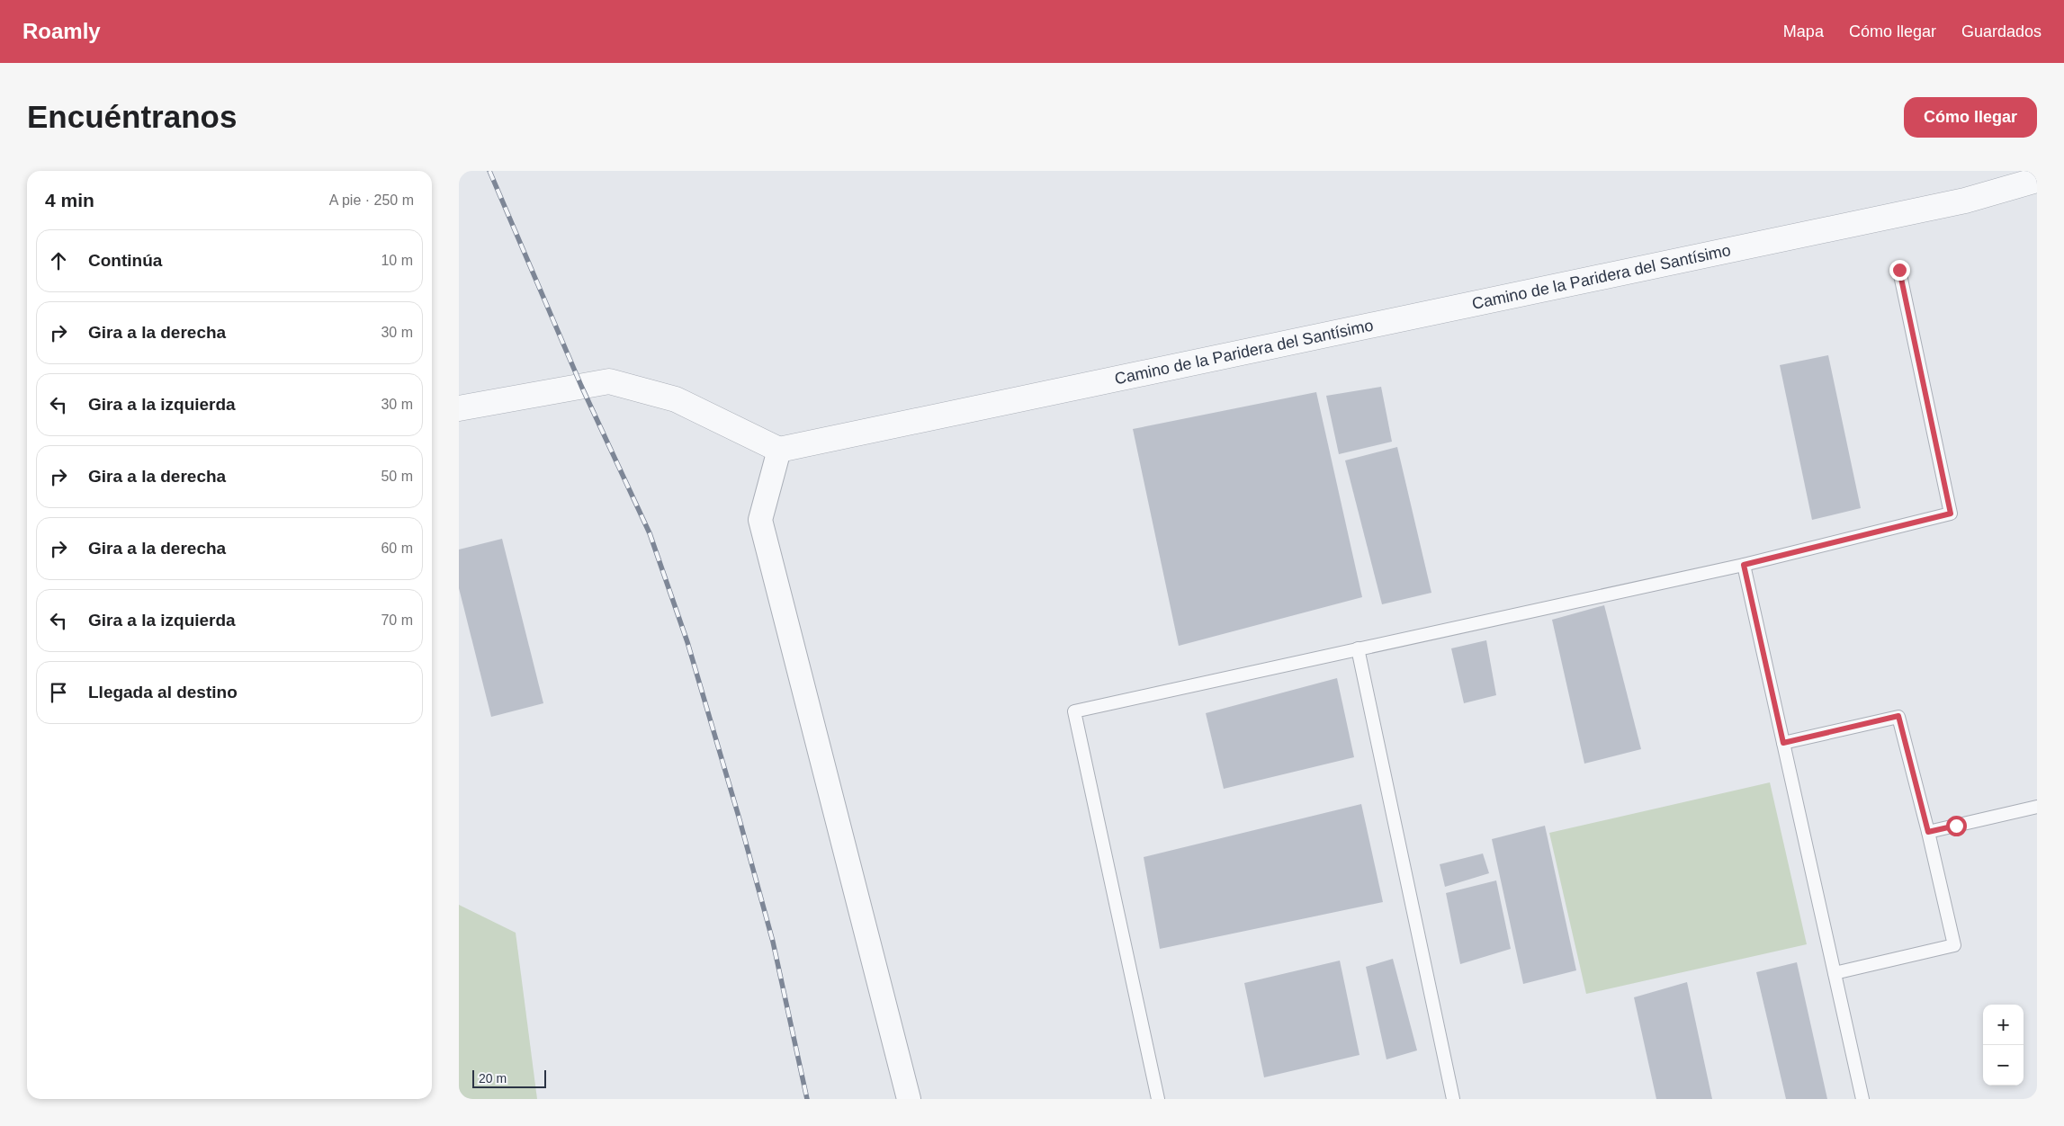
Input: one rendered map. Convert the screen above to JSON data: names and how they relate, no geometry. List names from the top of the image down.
{
  "streets": {
    "street": ["Camino de la Paridera del Santísimo"]
  },
  "scale_bar": "20 m",
  "page": {
    "header": "Roamly",
    "nav": ["Mapa", "Cómo llegar", "Guardados"],
    "buttons": "Cómo llegar",
    "title": "Encuéntranos",
    "heading": ["4 min", "A pie · 250 m"],
    "list": [
      ["Continúa", "10 m"],
      ["Gira a la derecha", "30 m"],
      ["Gira a la izquierda", "30 m"],
      ["Gira a la derecha", "50 m"],
      ["Gira a la derecha", "60 m"],
      ["Gira a la izquierda", "70 m"],
      "Llegada al destino"
    ],
    "map_buttons": ["+", "−"],
    "scale": "20 m"
  }
}
